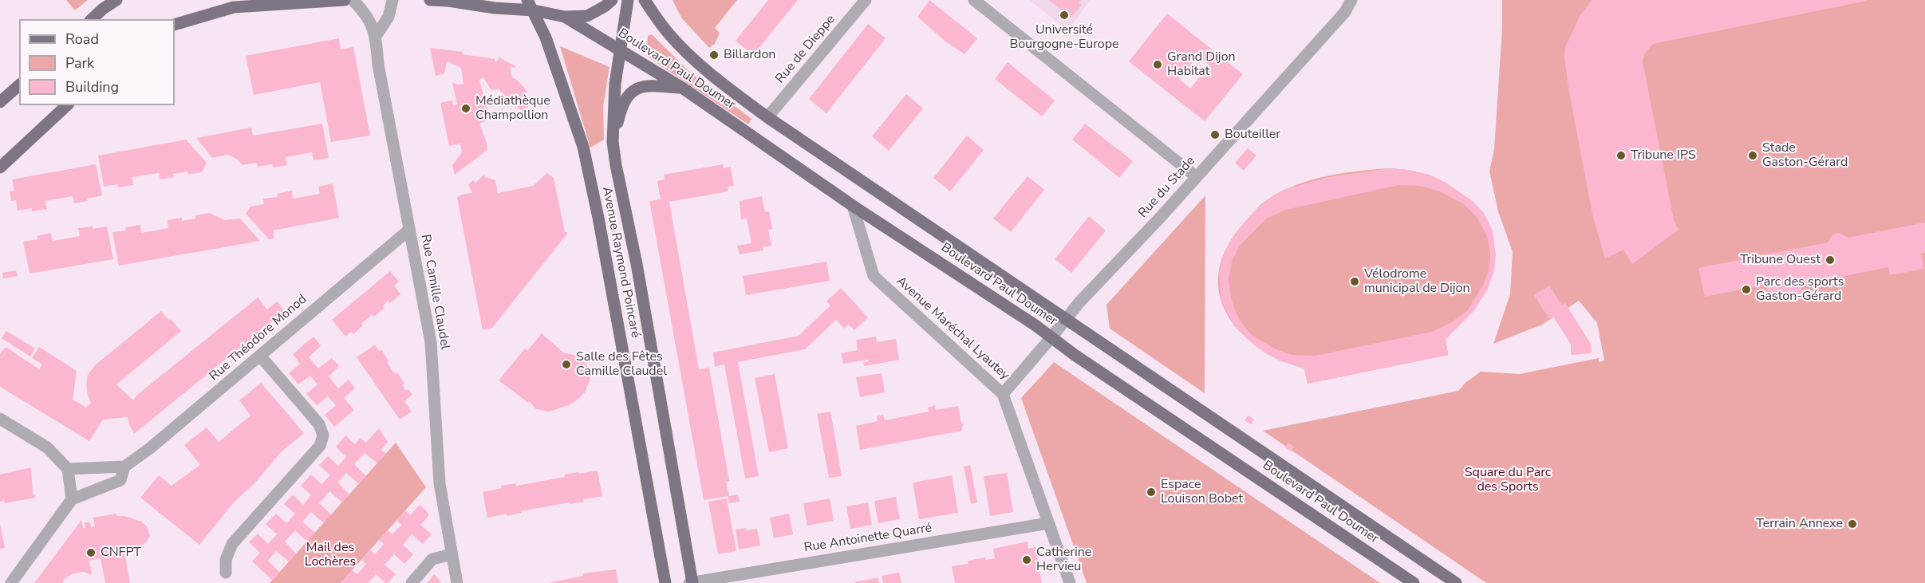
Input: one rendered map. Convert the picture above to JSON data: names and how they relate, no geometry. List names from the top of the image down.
{
  "streets": {
    "main road": ["Boulevard Paul Doumer", "Avenue Raymond Poincaré"],
    "street": [
      "Rue de Dieppe",
      "Rue du Stade",
      "Rue Camille Claudel",
      "Avenue Maréchal Lyautey",
      "Rue Théodore Monod",
      "Rue Antoinette Quarré"
    ]
  },
  "crossings": [
    ["Rue de Dieppe", "Boulevard Paul Doumer"],
    ["Boulevard Paul Doumer", "Rue du Stade"],
    ["Boulevard Paul Doumer", "Avenue Raymond Poincaré"],
    ["Boulevard Paul Doumer", "Avenue Maréchal Lyautey"],
    ["Rue du Stade", "Avenue Maréchal Lyautey"],
    ["Avenue Raymond Poincaré", "Rue Antoinette Quarré"],
    ["Rue Camille Claudel", "Rue Théodore Monod"],
    ["Avenue Maréchal Lyautey", "Rue Antoinette Quarré"]
  ],
  "parks": ["Square du Parc des Sports", "Mail des Lochères"],
  "places": [
    "Université Bourgogne-Europe",
    "Billardon",
    "Grand Dijon Habitat",
    "Médiathèque Champollion",
    "Bouteiller",
    "Tribune IPS",
    "Stade Gaston-Gérard",
    "Tribune Ouest",
    "Vélodrome municipal de Dijon",
    "Parc des sports Gaston-Gérard",
    "Salle des Fêtes Camille Claudel",
    "Espace Louison Bobet",
    "Terrain Annexe",
    "CNFPT",
    "Catherine Hervieu"
  ],
  "legend": ["Road", "Park", "Building"]
}
